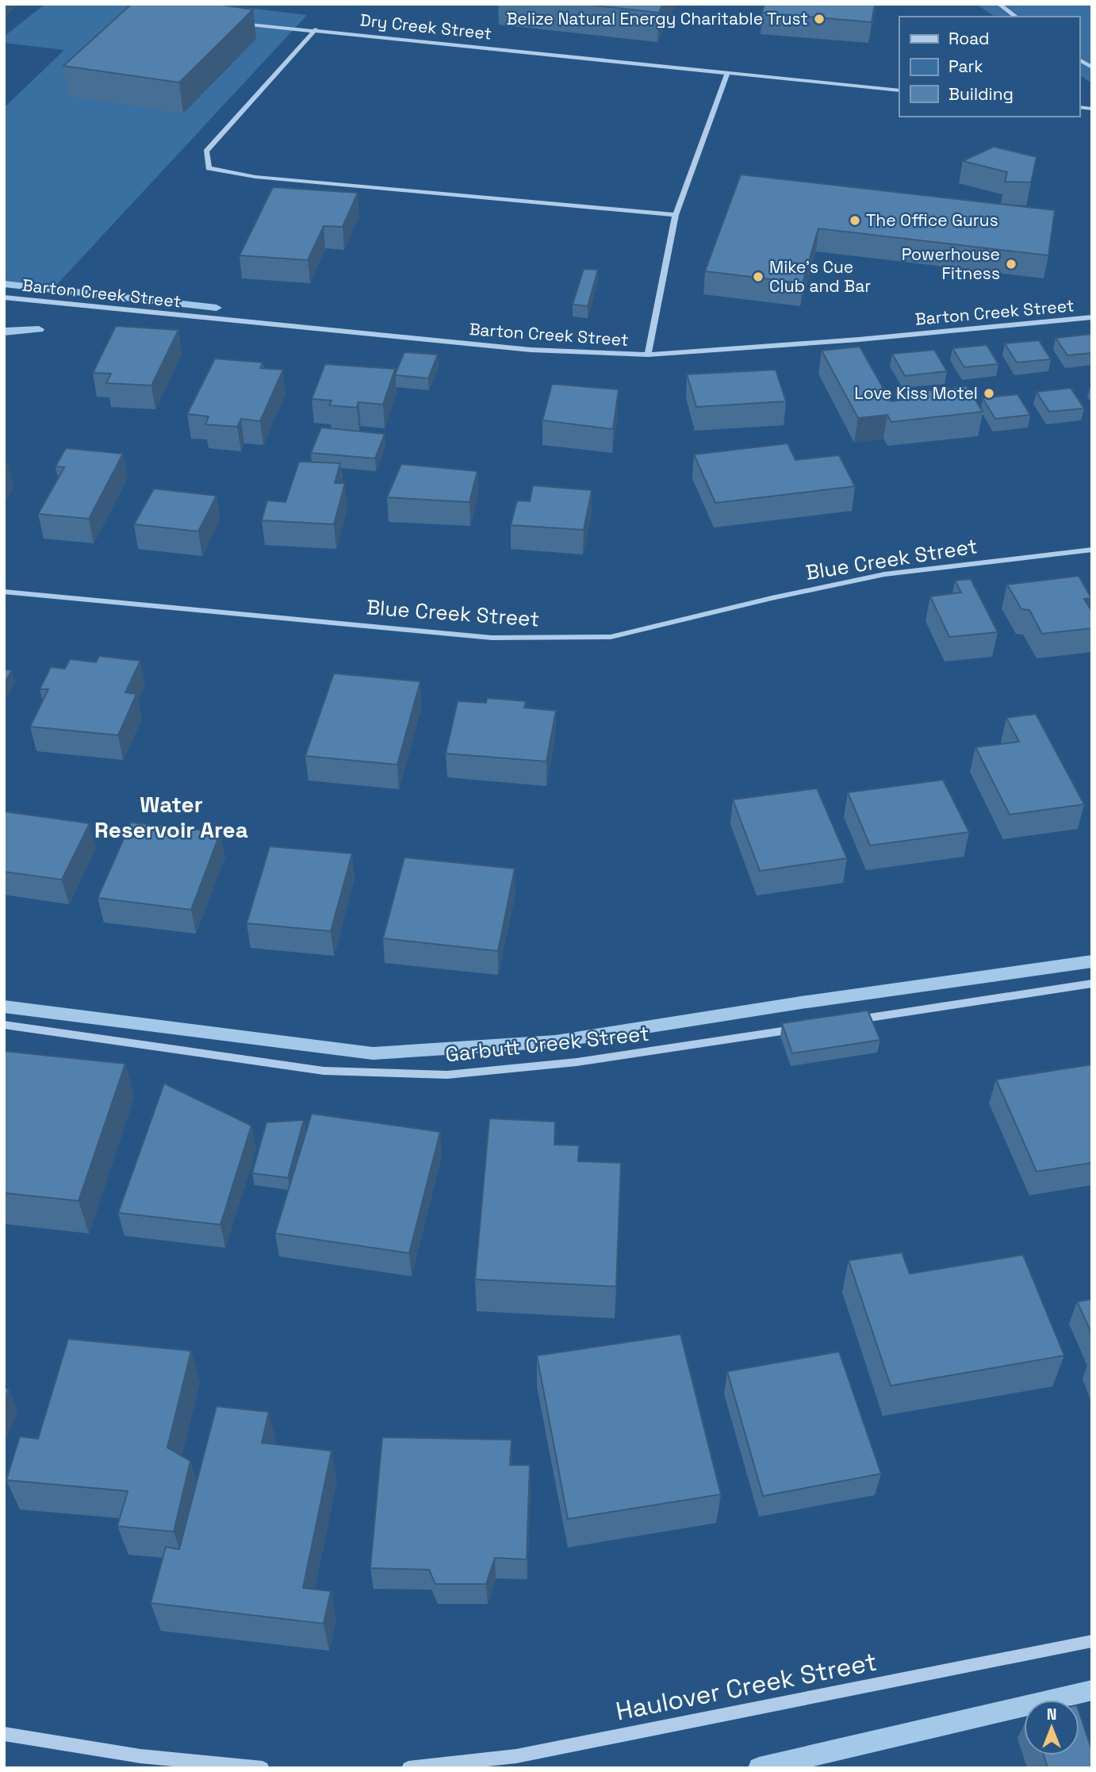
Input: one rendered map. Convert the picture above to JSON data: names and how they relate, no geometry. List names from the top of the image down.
{
  "streets": {
    "street": [
      "Dry Creek Street",
      "Barton Creek Street",
      "Blue Creek Street",
      "Garbutt Creek Street",
      "Haulover Creek Street"
    ]
  },
  "districts": ["Water Reservoir Area"],
  "places": [
    "Belize Natural Energy Charitable Trust",
    "The Office Gurus",
    "Powerhouse Fitness",
    "Mike's Cue Club and Bar",
    "Love Kiss Motel"
  ],
  "legend": ["Road", "Park", "Building"],
  "north": "top"
}
